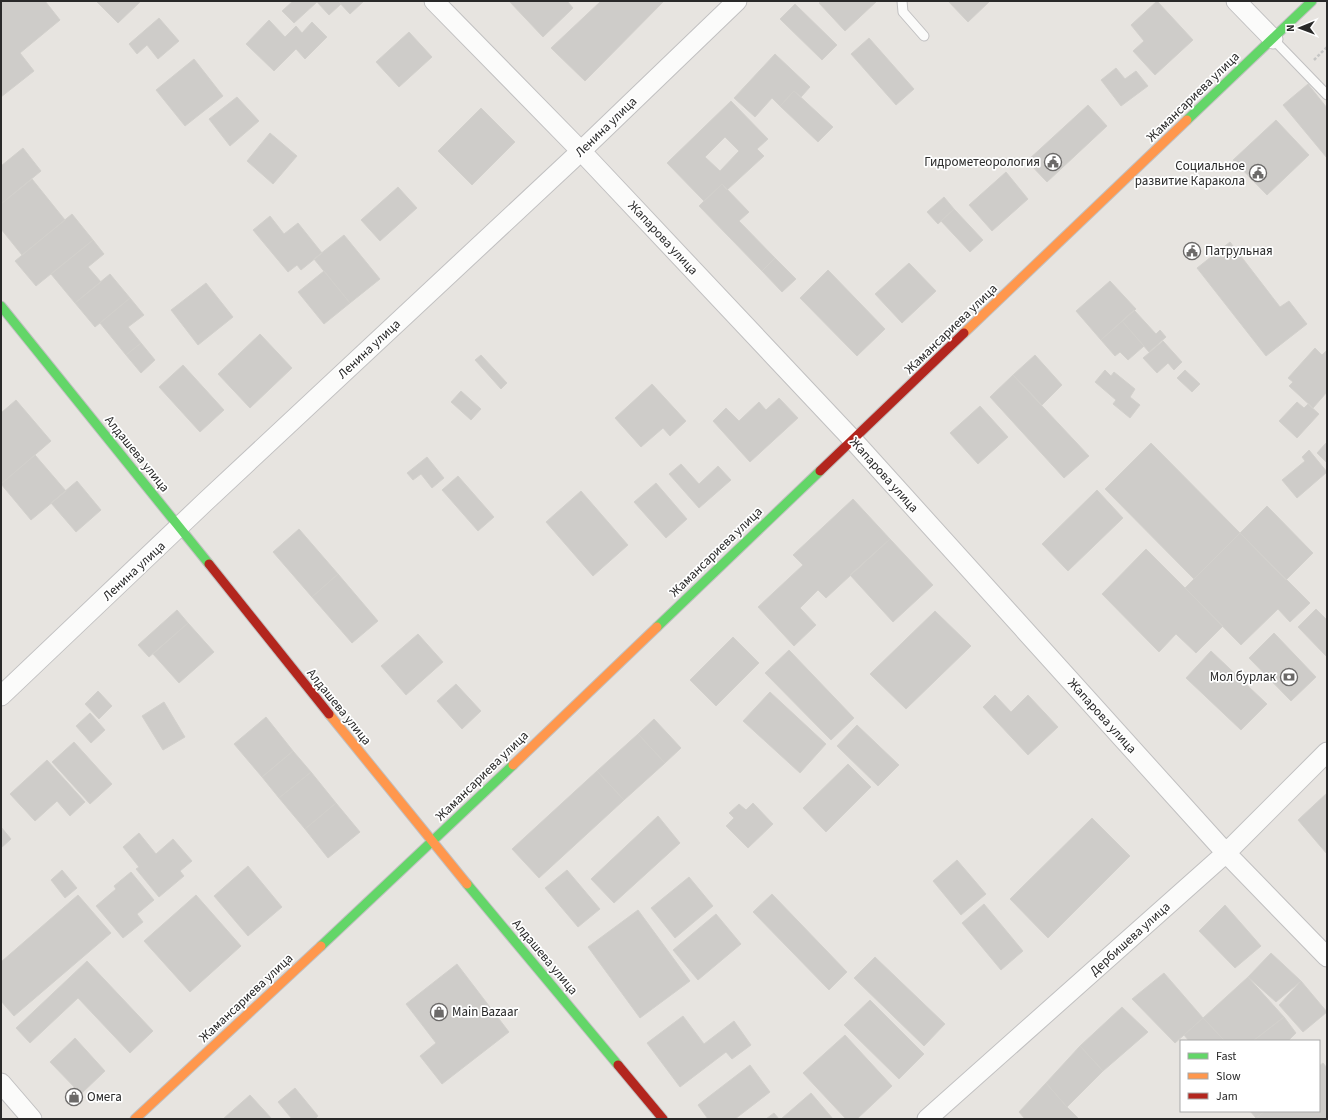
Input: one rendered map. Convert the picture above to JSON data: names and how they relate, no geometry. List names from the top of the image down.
{
  "streets": {
    "main road": ["Жамансариева улица", "Алдашева улица"],
    "street": ["Ленина улица", "Жапарова улица", "Дербишева улица"]
  },
  "crossings": [
    ["Жамансариева улица", "Жапарова улица"],
    ["Жамансариева улица", "Алдашева улица"],
    ["Ленина улица", "Жапарова улица"],
    ["Ленина улица", "Алдашева улица"],
    ["Жапарова улица", "Дербишева улица"]
  ],
  "places": {
    "public building": ["Гидрометеорология", "Социальное развитие Каракола", "Патрульная"],
    "bank": ["Мол бурлак"],
    "shop": ["Main Bazaar", "Омега"]
  },
  "legend": ["Fast", "Slow", "Jam"],
  "north": "left"
}
